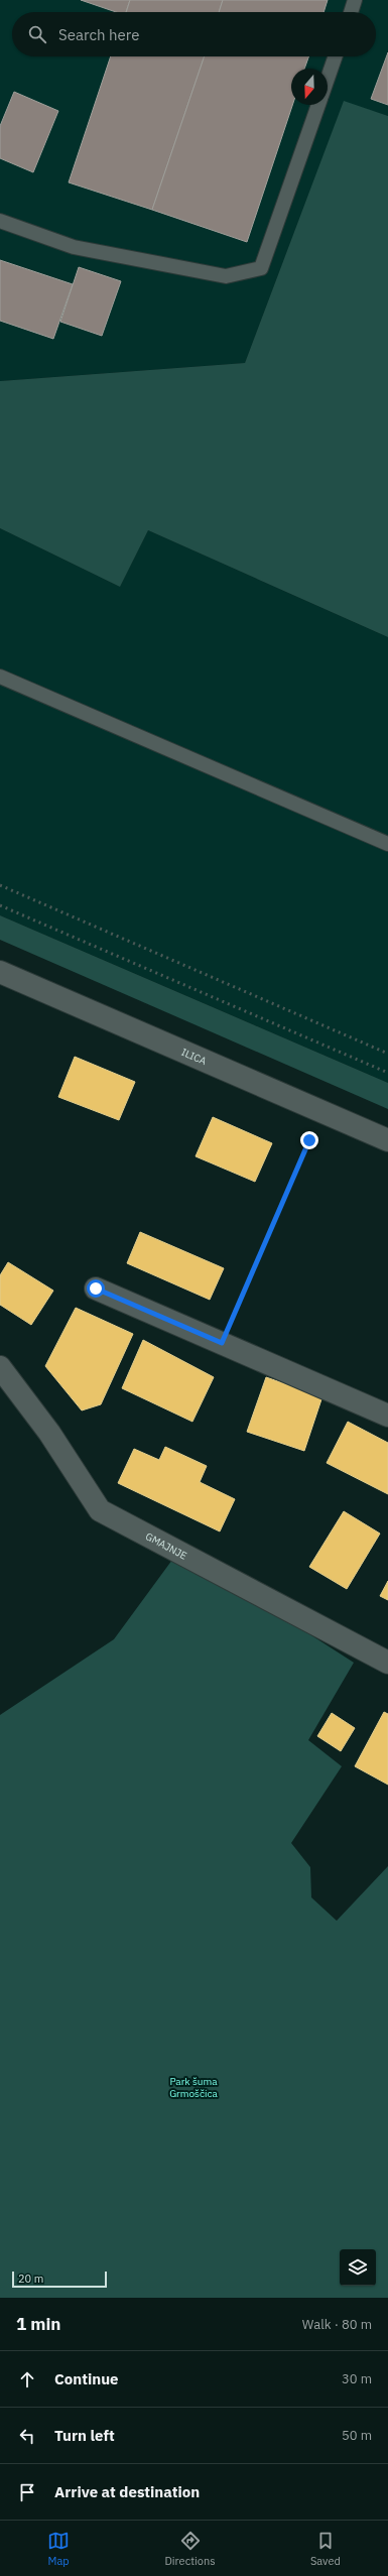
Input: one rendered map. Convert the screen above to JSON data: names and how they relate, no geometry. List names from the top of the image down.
{
  "streets": {
    "street": ["ILICA", "GMAJNJE"]
  },
  "parks": ["Park šuma Grmoščica"],
  "scale_bar": "20 m",
  "north": "bottom",
  "page": {
    "search": "Search here",
    "scale": "20 m",
    "heading": ["1 min", "Walk · 80 m"],
    "list": [
      ["Continue", "30 m"],
      ["Turn left", "50 m"],
      "Arrive at destination"
    ],
    "nav": ["Map", "Directions", "Saved"]
  }
}
